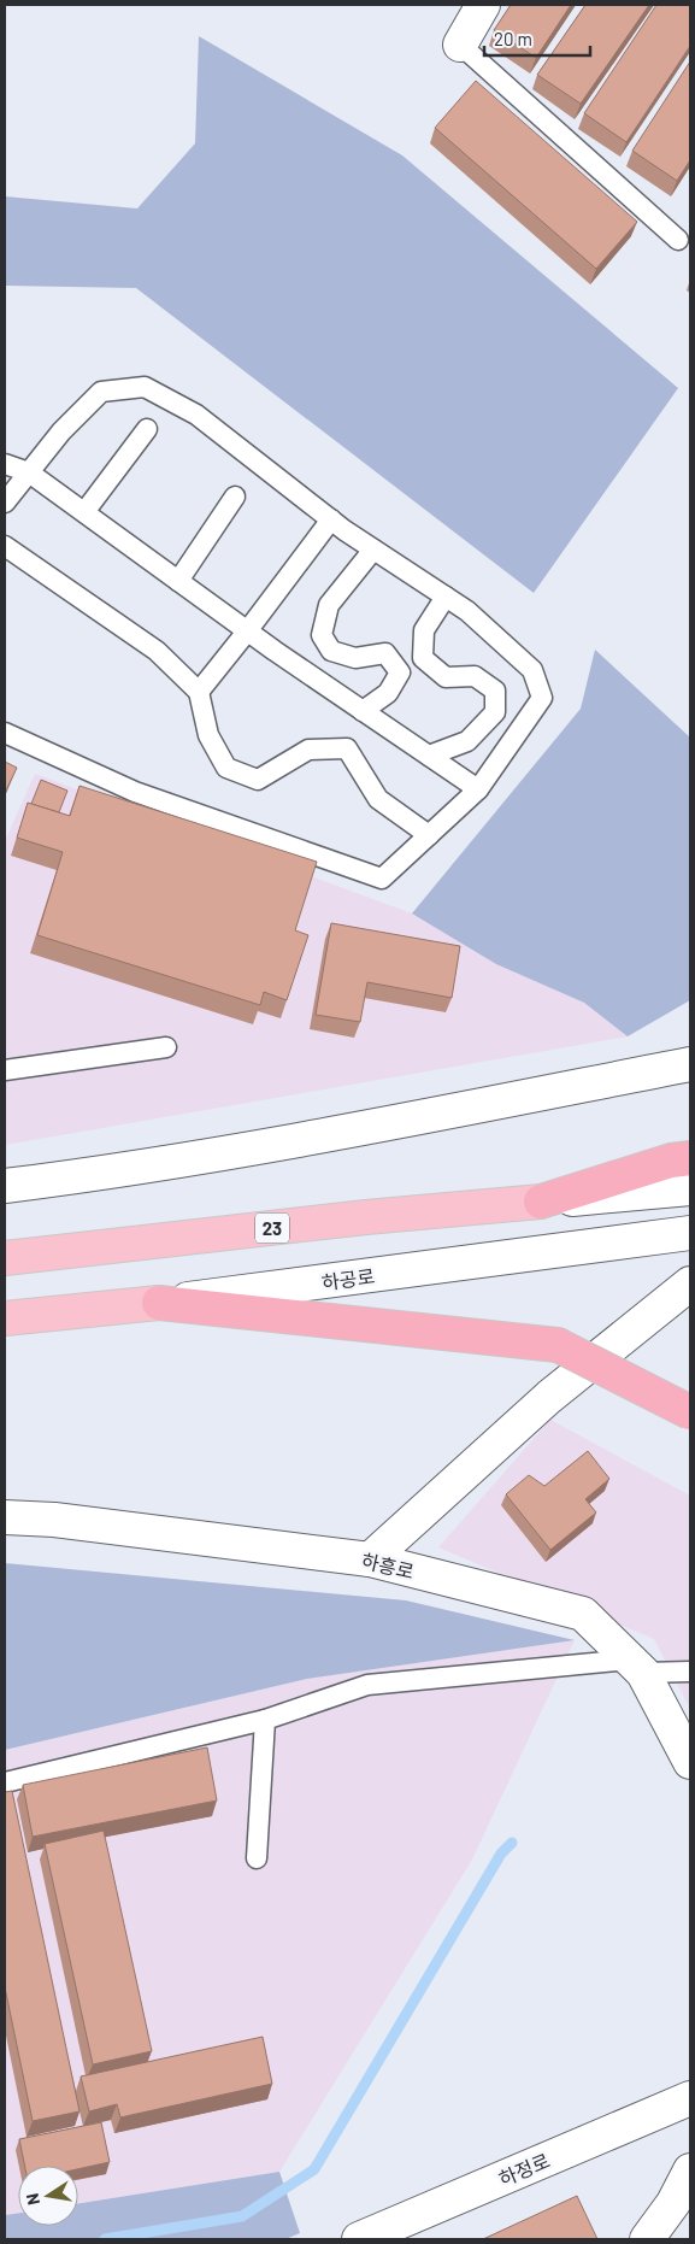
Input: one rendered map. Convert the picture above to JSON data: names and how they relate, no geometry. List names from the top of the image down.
{
  "streets": {
    "highway": ["23"],
    "main road": ["하공로"],
    "street": ["하흥로", "하정로"]
  },
  "scale_bar": "20 m",
  "north": "left"
}
